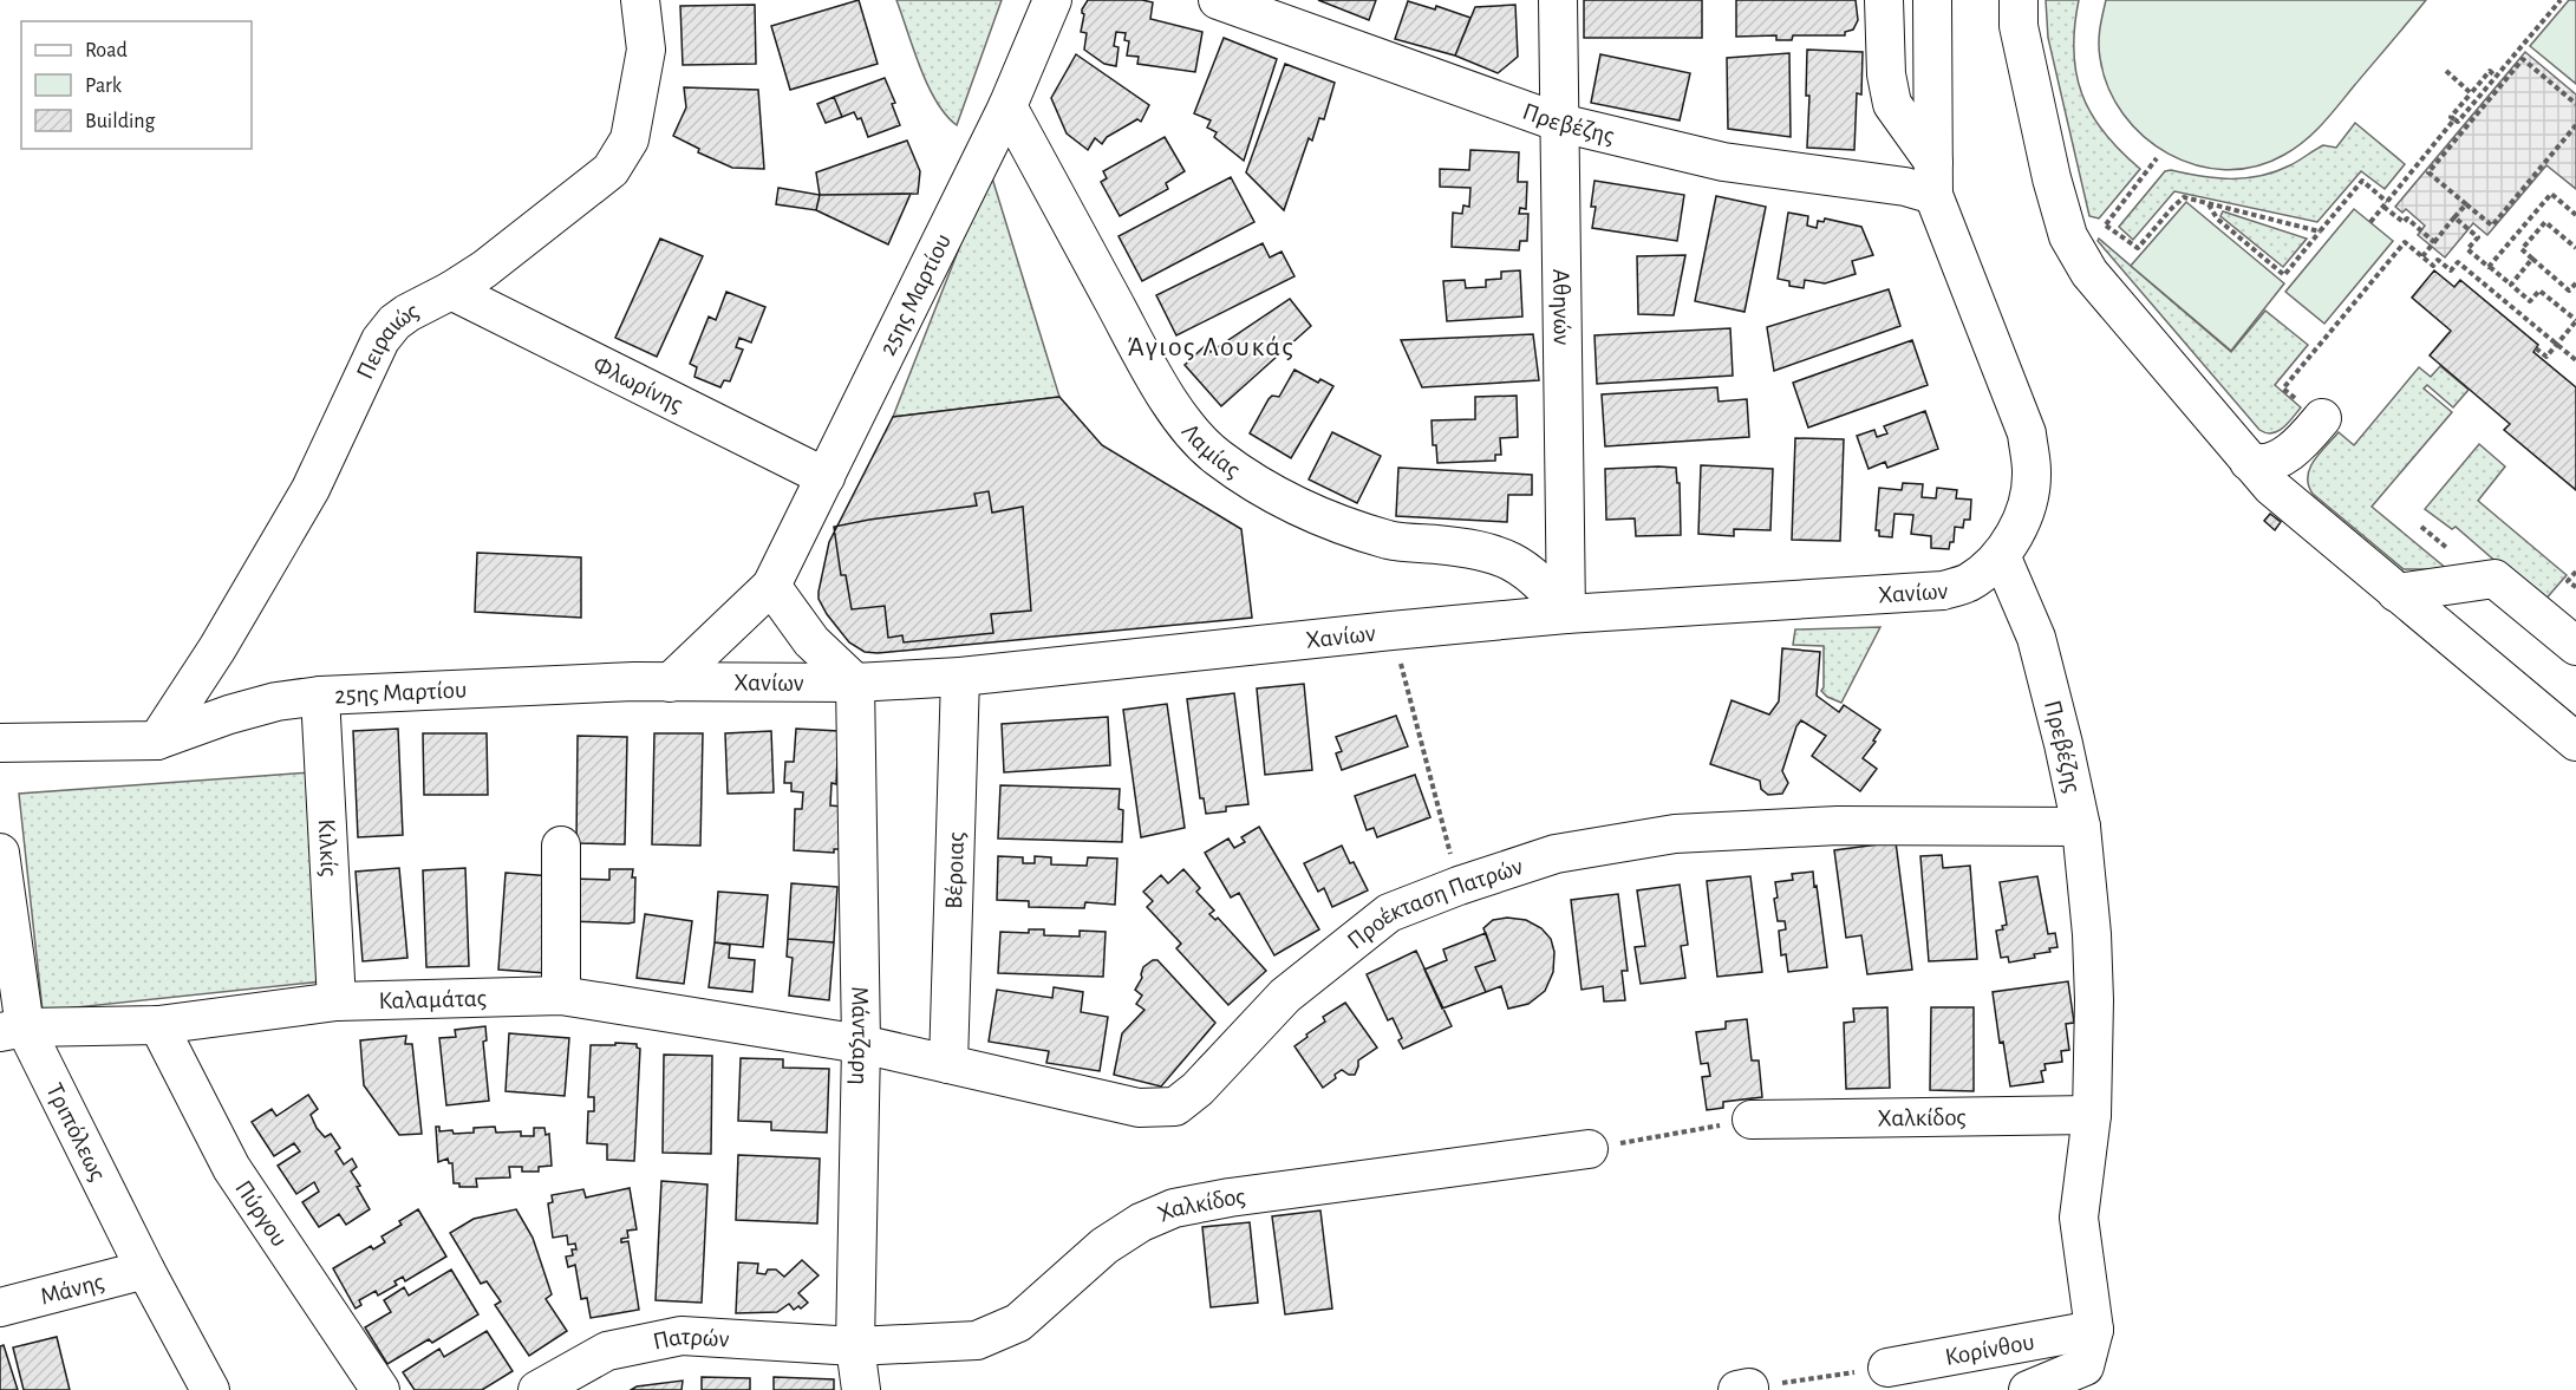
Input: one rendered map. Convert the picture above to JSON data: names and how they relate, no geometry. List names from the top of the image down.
{
  "streets": {
    "street": [
      "Πρεβέζης",
      "25ης Μαρτίου",
      "Αθηνών",
      "Πειραιώς",
      "Φλωρίνης",
      "Λαμίας",
      "Χανίων",
      "Κιλκίς",
      "Βέροιας",
      "Προέκταση Πατρών",
      "Καλαμάτας",
      "Μάντζαρη",
      "Χαλκίδος",
      "Τριπόλεως",
      "Πύργου",
      "Μάνης",
      "Πατρών",
      "Κορίνθου"
    ]
  },
  "crossings": [
    ["Πρεβέζης", "Αθηνών"],
    ["Πρεβέζης", "Χανίων"],
    ["Πρεβέζης", "Προέκταση Πατρών"],
    ["Πρεβέζης", "Χαλκίδος"],
    ["Πρεβέζης", "Κορίνθου"],
    ["25ης Μαρτίου", "Πειραιώς"],
    ["25ης Μαρτίου", "Φλωρίνης"],
    ["25ης Μαρτίου", "Λαμίας"],
    ["25ης Μαρτίου", "Χανίων"],
    ["25ης Μαρτίου", "Κιλκίς"],
    ["Αθηνών", "Λαμίας"],
    ["Αθηνών", "Χανίων"],
    ["Πειραιώς", "Φλωρίνης"],
    ["Λαμίας", "Χανίων"],
    ["Χανίων", "Βέροιας"],
    ["Χανίων", "Μάντζαρη"],
    ["Κιλκίς", "Καλαμάτας"],
    ["Βέροιας", "Προέκταση Πατρών"],
    ["Προέκταση Πατρών", "Καλαμάτας"],
    ["Προέκταση Πατρών", "Μάντζαρη"],
    ["Καλαμάτας", "Μάντζαρη"],
    ["Καλαμάτας", "Τριπόλεως"],
    ["Καλαμάτας", "Πύργου"],
    ["Μάντζαρη", "Χαλκίδος"],
    ["Μάντζαρη", "Πατρών"],
    ["Χαλκίδος", "Πατρών"],
    ["Τριπόλεως", "Μάνης"]
  ],
  "districts": ["Άγιος Λουκάς"],
  "legend": ["Road", "Park", "Building"]
}
